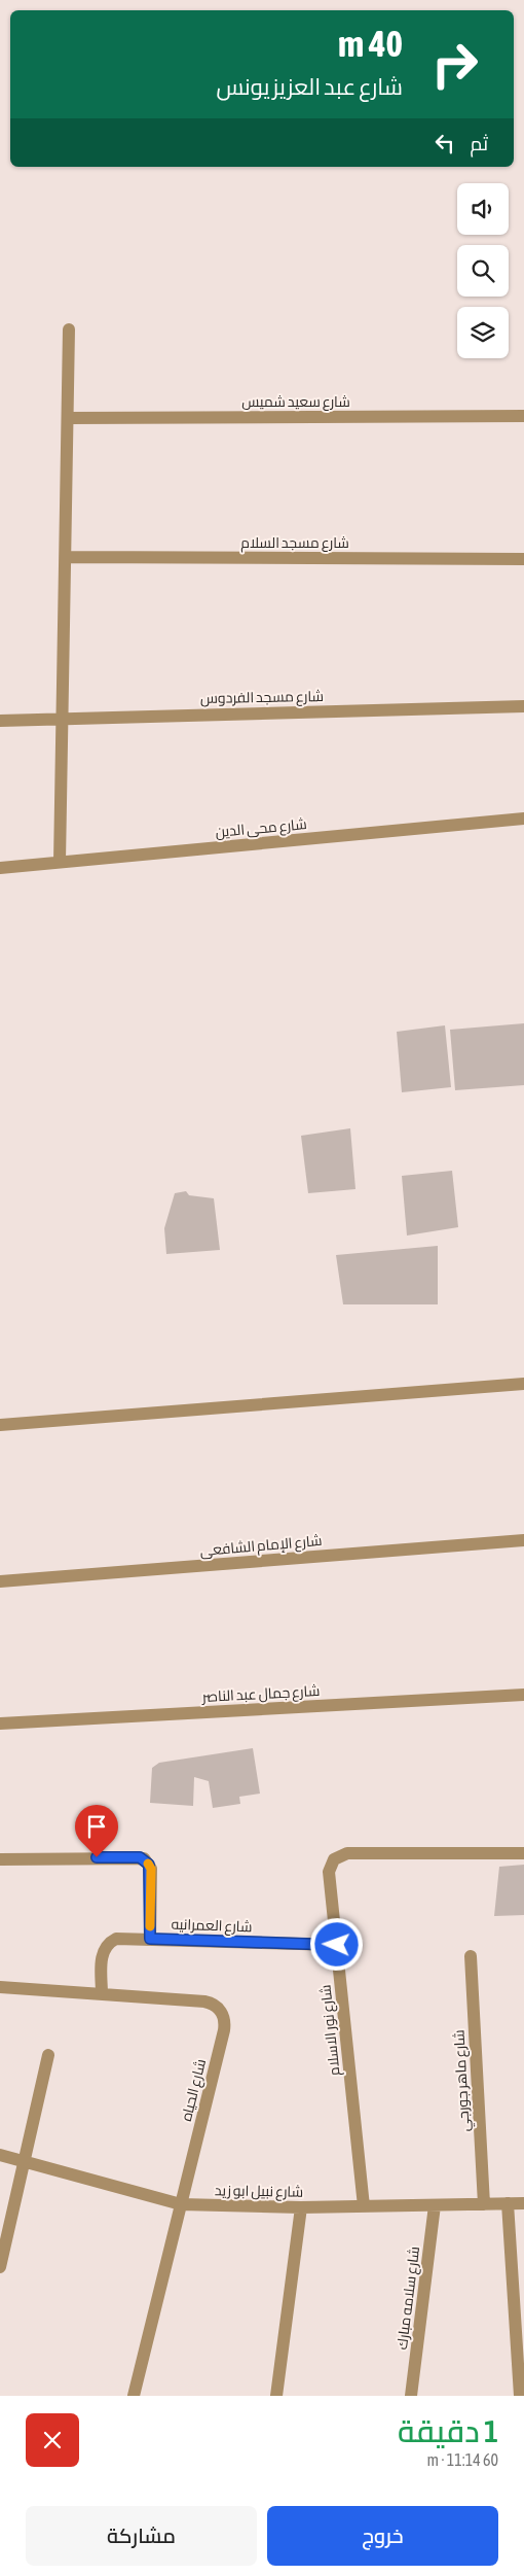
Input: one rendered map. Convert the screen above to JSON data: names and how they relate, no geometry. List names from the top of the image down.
{
  "streets": {
    "street": [
      "شارع سعيد شميس",
      "شارع مسجد السلام",
      "شارع مسجد الفردوس",
      "شارع محى الدين",
      "شارع الإمام الشافعى",
      "شارع جمال عبد الناصر",
      "شارع العمرانيه",
      "شارع نور الاسلام",
      "شارع ماهر جورجي",
      "شارع الحياه",
      "شارع نبيل ابو زيد",
      "شارع سلامه مبارك"
    ]
  },
  "crossings": [
    ["شارع العمرانيه", "شارع نور الاسلام"],
    ["شارع العمرانيه", "شارع الحياه"],
    ["شارع نور الاسلام", "شارع نبيل ابو زيد"],
    ["شارع ماهر جورجي", "شارع نبيل ابو زيد"],
    ["شارع الحياه", "شارع نبيل ابو زيد"],
    ["شارع نبيل ابو زيد", "شارع سلامه مبارك"]
  ],
  "page": {
    "turn": ["40 m", "شارع عبد العزيز يونس"],
    "then": "ثم",
    "heading": ["1 دقيقة", "60 m · 11:14"],
    "buttons": ["خروج", "مشاركة"]
  }
}
